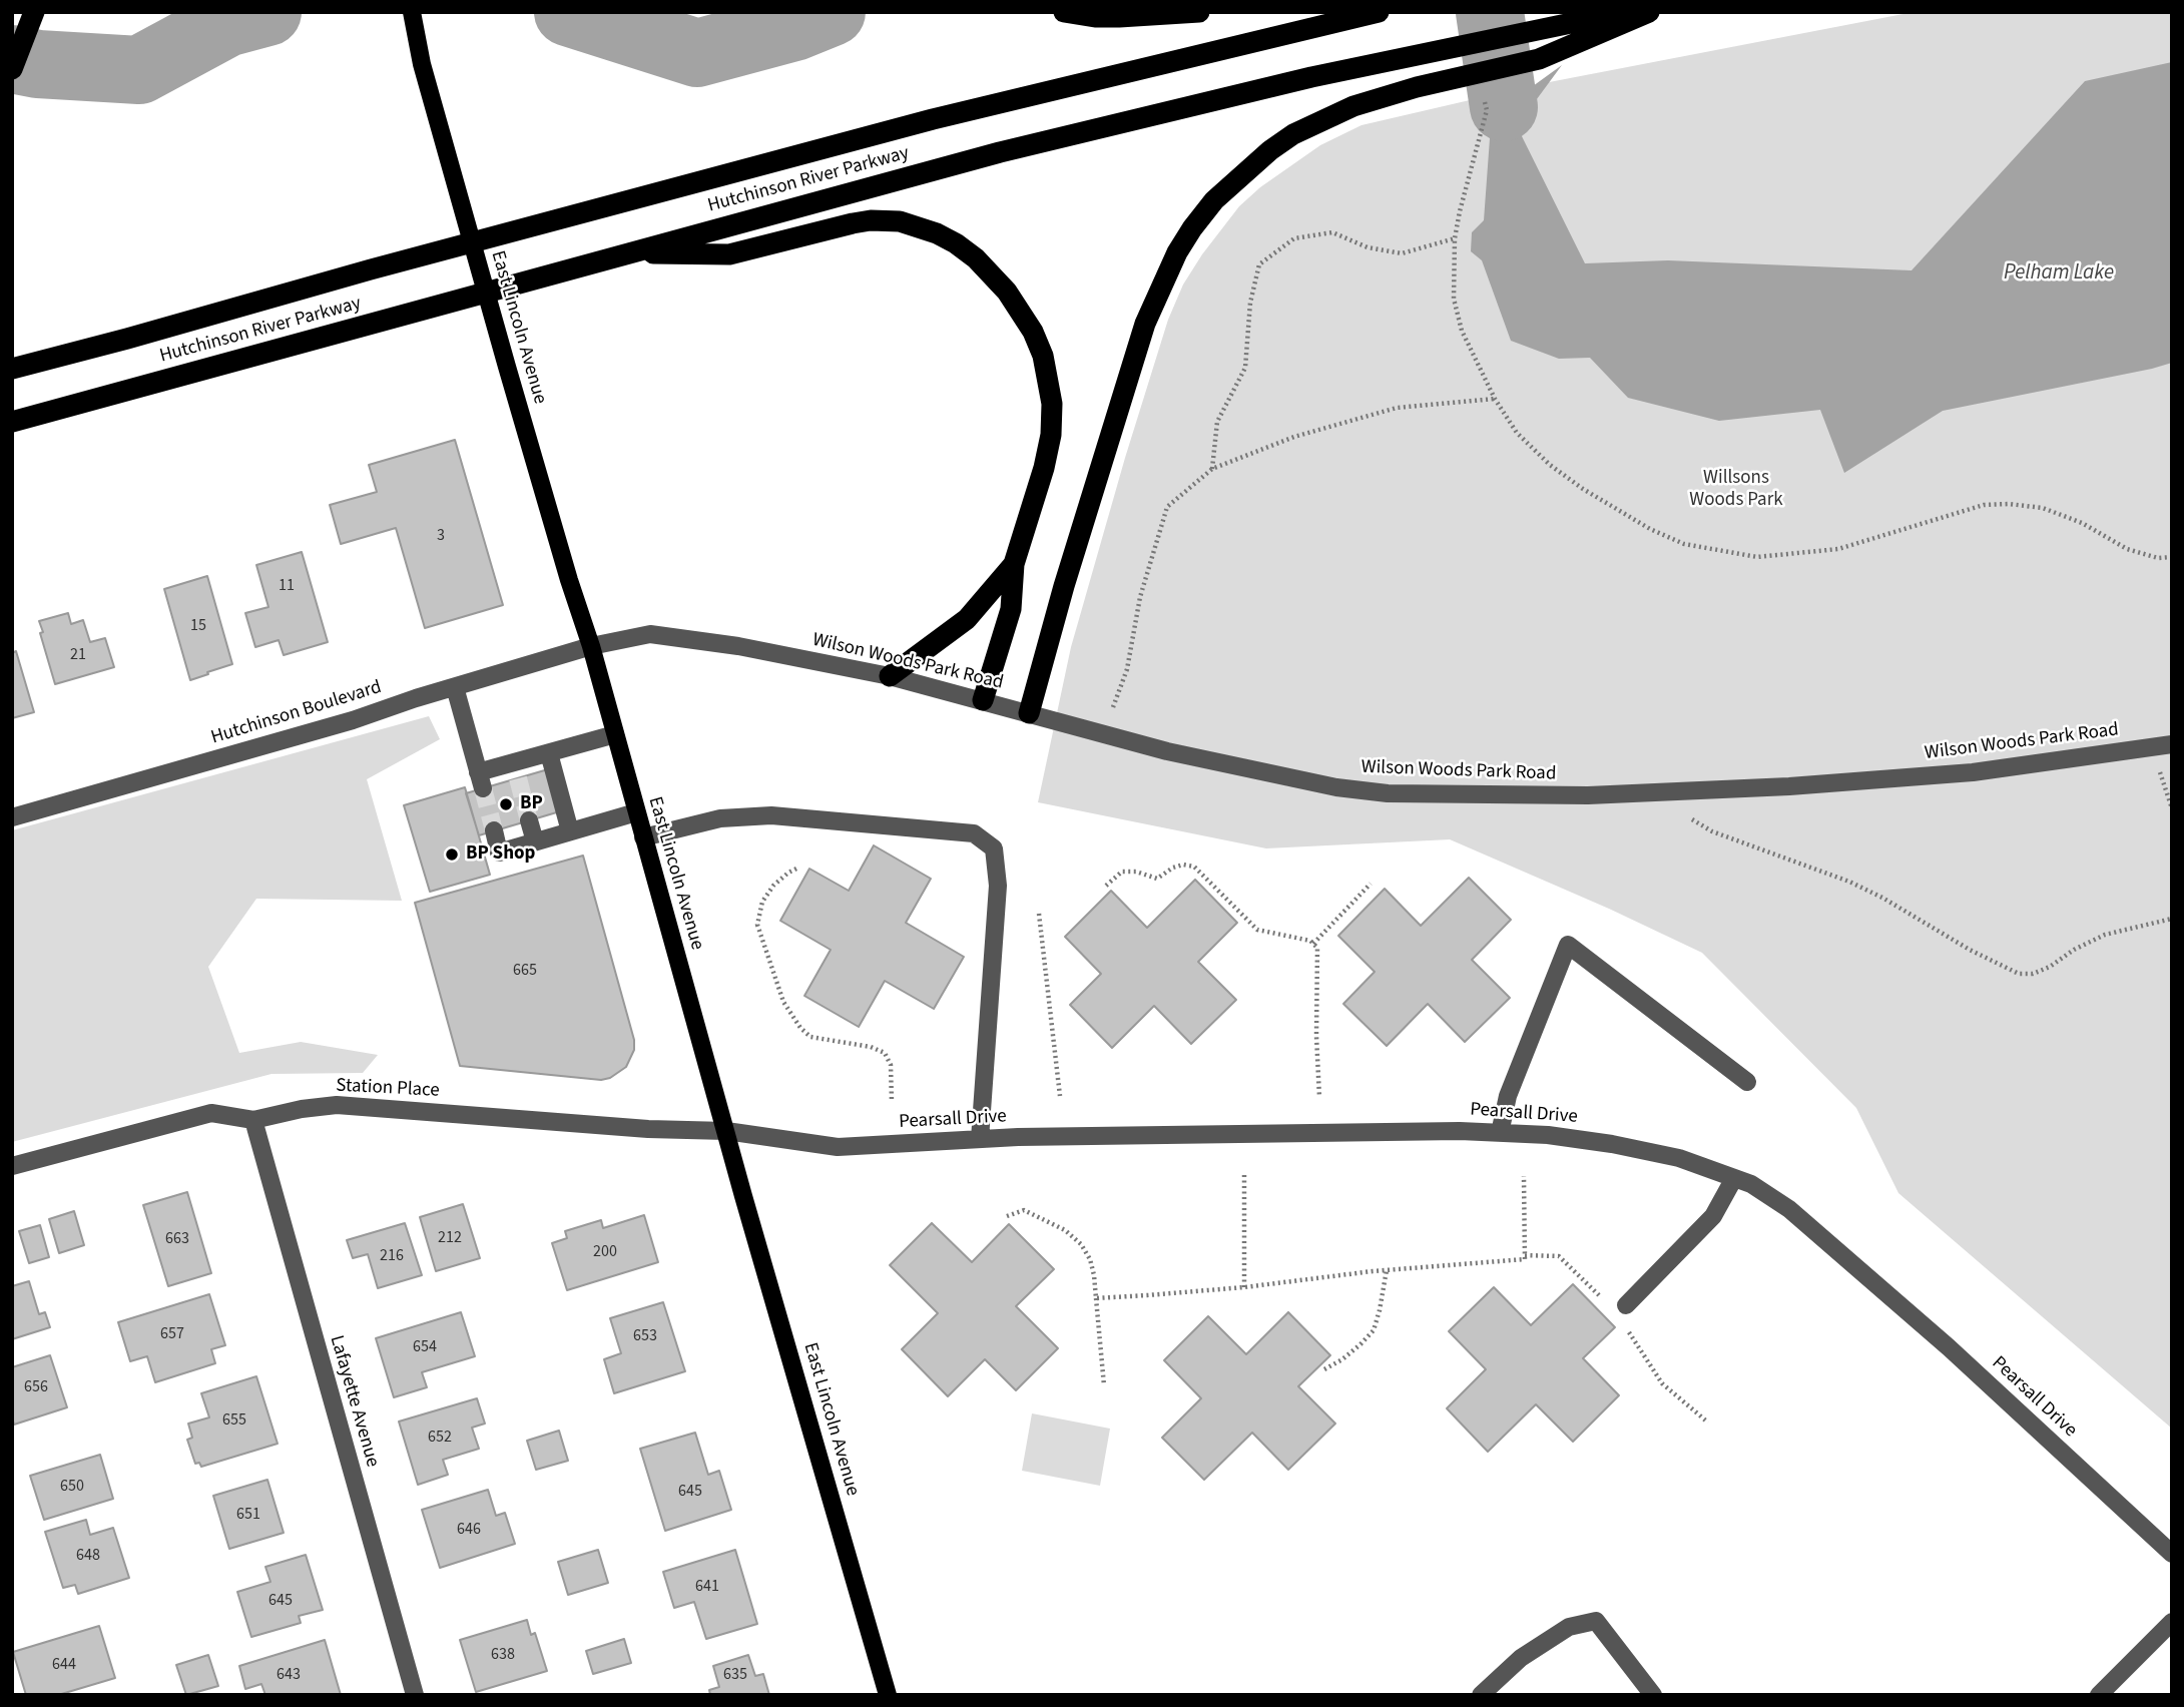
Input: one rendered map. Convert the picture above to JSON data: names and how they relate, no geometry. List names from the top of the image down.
{
  "streets": {
    "highway": ["Hutchinson River Parkway"],
    "main road": ["East Lincoln Avenue"],
    "street": [
      "Wilson Woods Park Road",
      "Hutchinson Boulevard",
      "Station Place",
      "Pearsall Drive",
      "Lafayette Avenue"
    ]
  },
  "crossings": [
    ["East Lincoln Avenue", "Wilson Woods Park Road"],
    ["East Lincoln Avenue", "Hutchinson Boulevard"],
    ["East Lincoln Avenue", "Station Place"],
    ["East Lincoln Avenue", "Pearsall Drive"],
    ["Wilson Woods Park Road", "Hutchinson Boulevard"],
    ["Station Place", "Pearsall Drive"],
    ["Station Place", "Lafayette Avenue"]
  ],
  "water": ["Pelham Lake"],
  "parks": ["Willsons Woods Park"],
  "places": ["BP", "BP Shop"],
  "house_numbers": [
    "3",
    "11",
    "15",
    "21",
    "665",
    "212",
    "663",
    "200",
    "216",
    "657",
    "653",
    "654",
    "656",
    "655",
    "652",
    "650",
    "645",
    "651",
    "646",
    "648",
    "641",
    "645",
    "638",
    "644",
    "643",
    "635"
  ]
}
